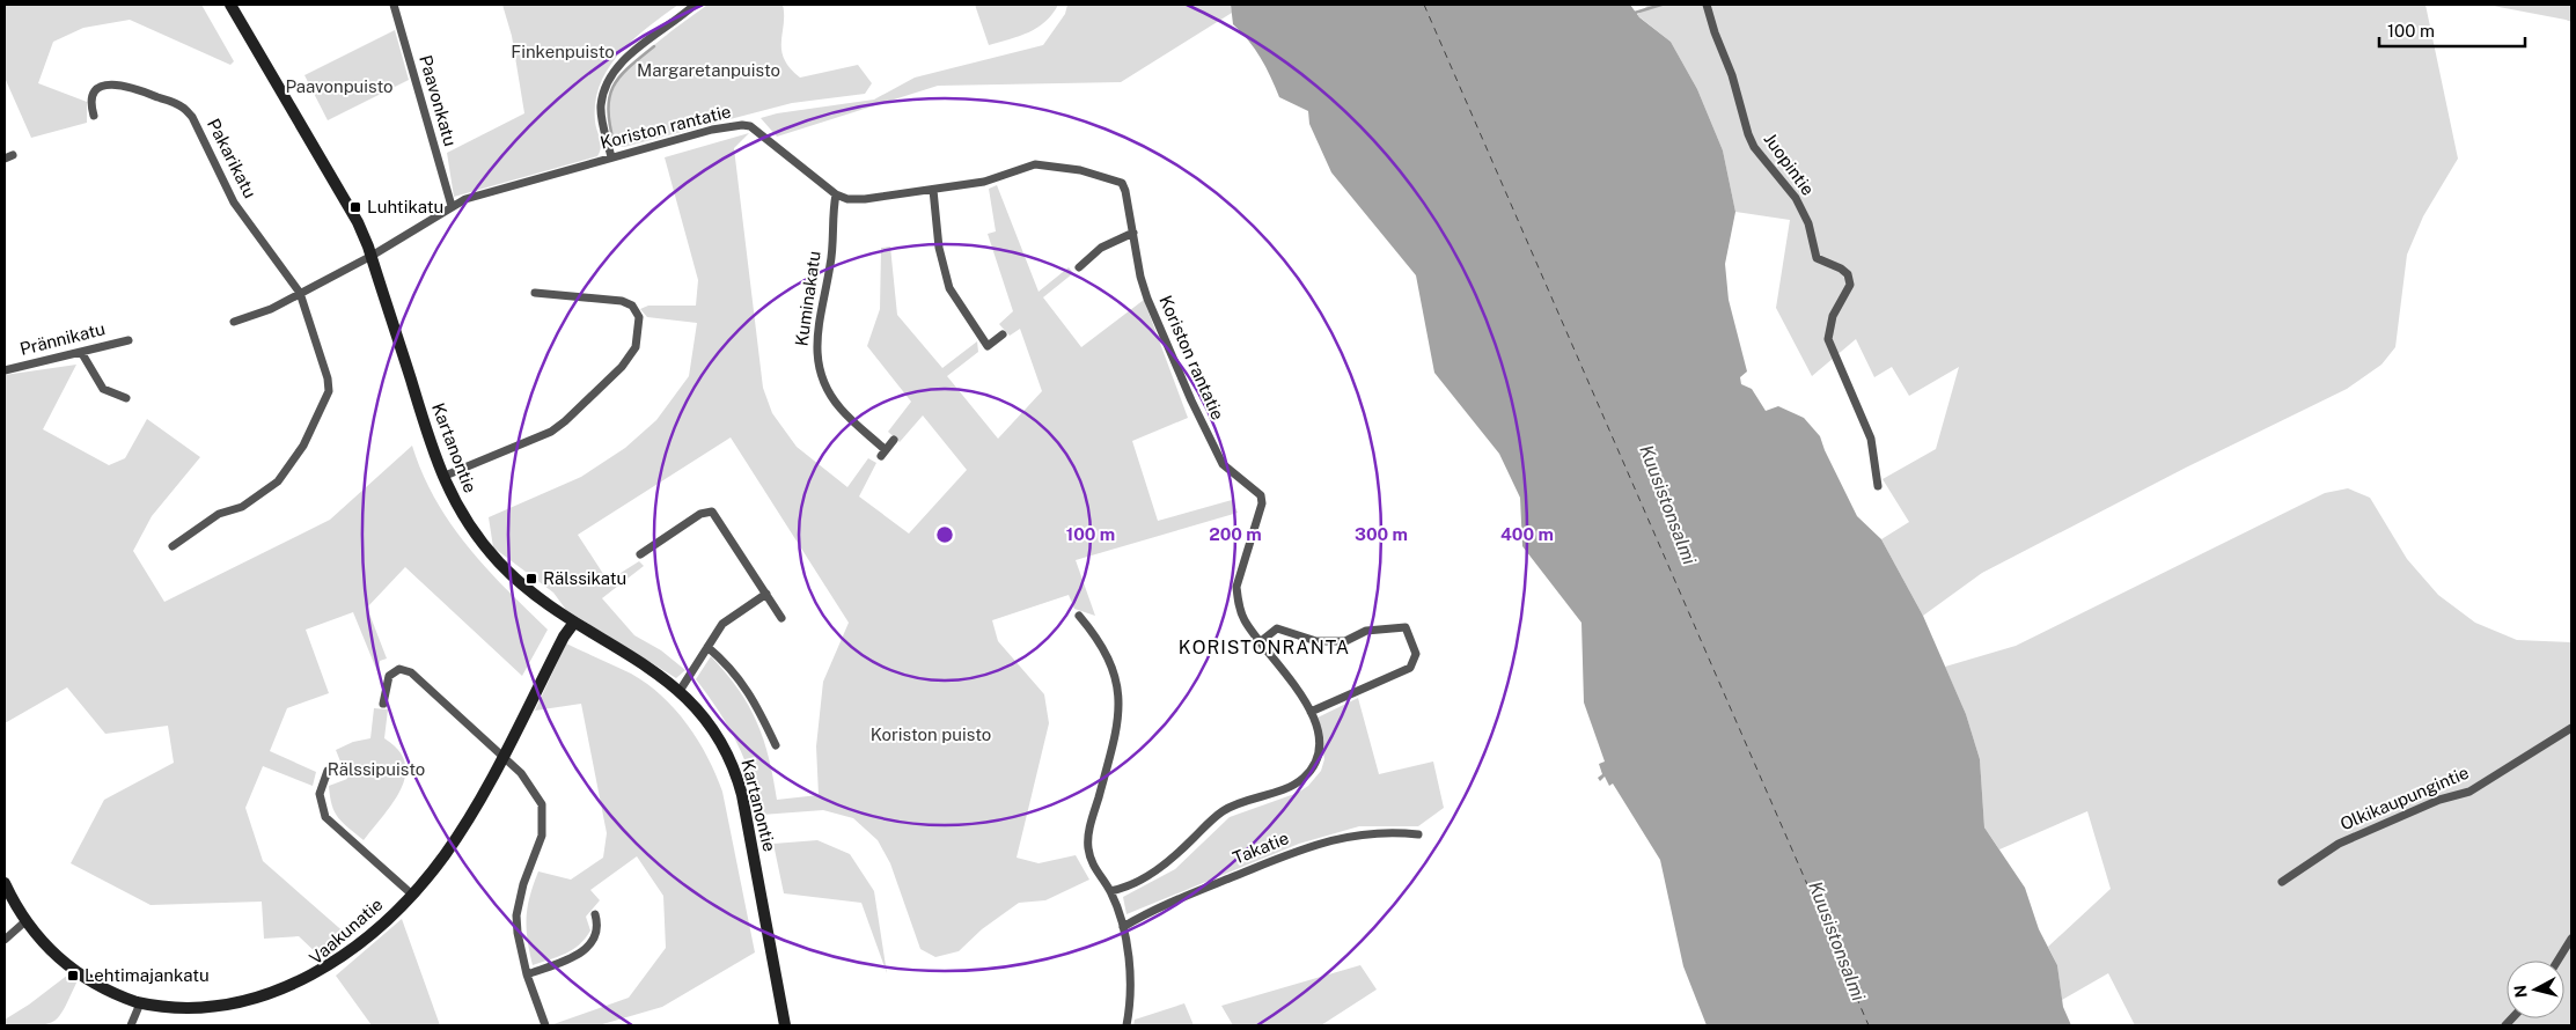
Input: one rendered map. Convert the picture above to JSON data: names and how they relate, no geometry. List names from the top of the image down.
{
  "streets": {
    "street": [
      "Paavonkatu",
      "Koriston rantatie",
      "Pakarikatu",
      "Juopintie",
      "Kuminakatu",
      "Prännikatu",
      "Kartanontie",
      "Olkikaupungintie",
      "Takatie",
      "Vaakunatie"
    ]
  },
  "crossings": [
    ["Paavonkatu", "Koriston rantatie"],
    ["Koriston rantatie", "Kuminakatu"],
    ["Koriston rantatie", "Kartanontie"],
    ["Kartanontie", "Vaakunatie"]
  ],
  "districts": ["KORISTONRANTA"],
  "water": ["Kuusistonsalmi"],
  "parks": [
    "Finkenpuisto",
    "Margaretanpuisto",
    "Paavonpuisto",
    "Koriston puisto",
    "Rälssipuisto"
  ],
  "places": {
    "transit": ["Luhtikatu", "Rälssikatu", "Lehtimajankatu"]
  },
  "scale_bar": "100 m",
  "north": "left",
  "rings": [
    "100 m",
    "200 m",
    "300 m",
    "400 m"
  ]
}
